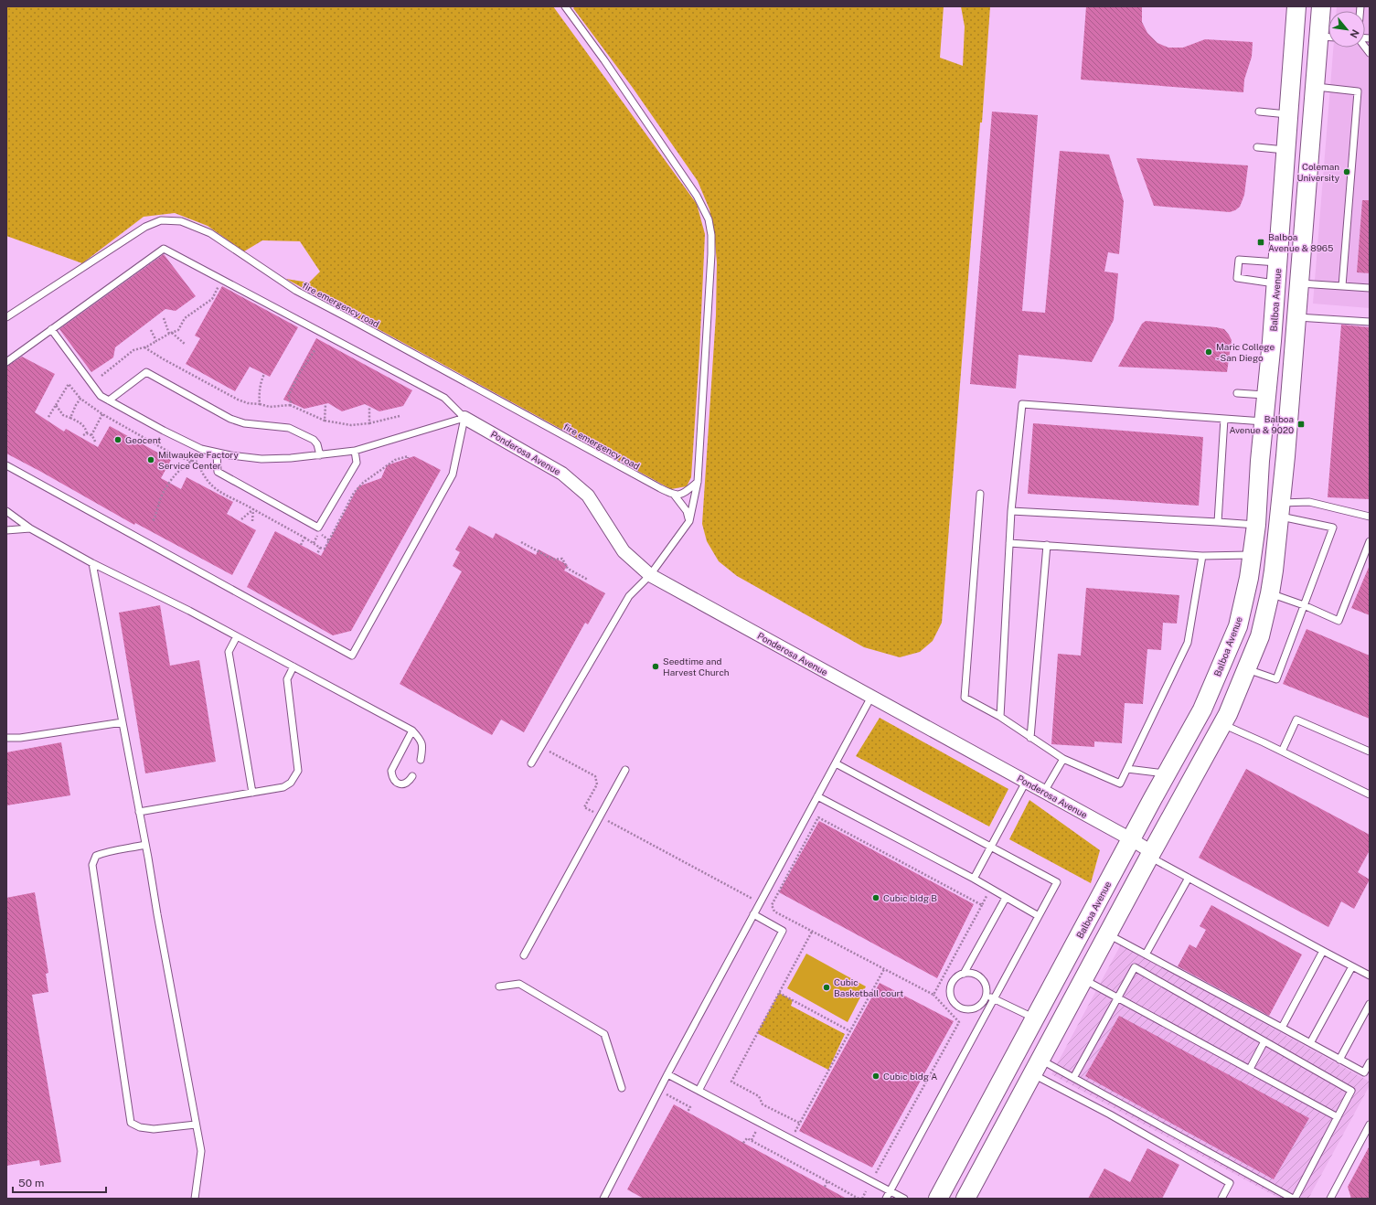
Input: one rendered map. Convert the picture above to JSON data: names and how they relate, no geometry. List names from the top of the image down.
{
  "streets": {
    "main road": ["Balboa Avenue"],
    "street": ["Ponderosa Avenue"],
    "lane": ["fire emergency road"]
  },
  "crossings": [
    ["Balboa Avenue", "Ponderosa Avenue"]
  ],
  "places": {
    "other": [
      "Coleman University",
      "Maric College - San Diego",
      "Geocent",
      "Milwaukee Factory Service Center",
      "Seedtime and Harvest Church",
      "Cubic bldg B",
      "Cubic Basketball court",
      "Cubic bldg A"
    ],
    "transit": ["Balboa Avenue & 8965", "Balboa Avenue & 9020"]
  },
  "scale_bar": "50 m",
  "north": "bottom right"
}
